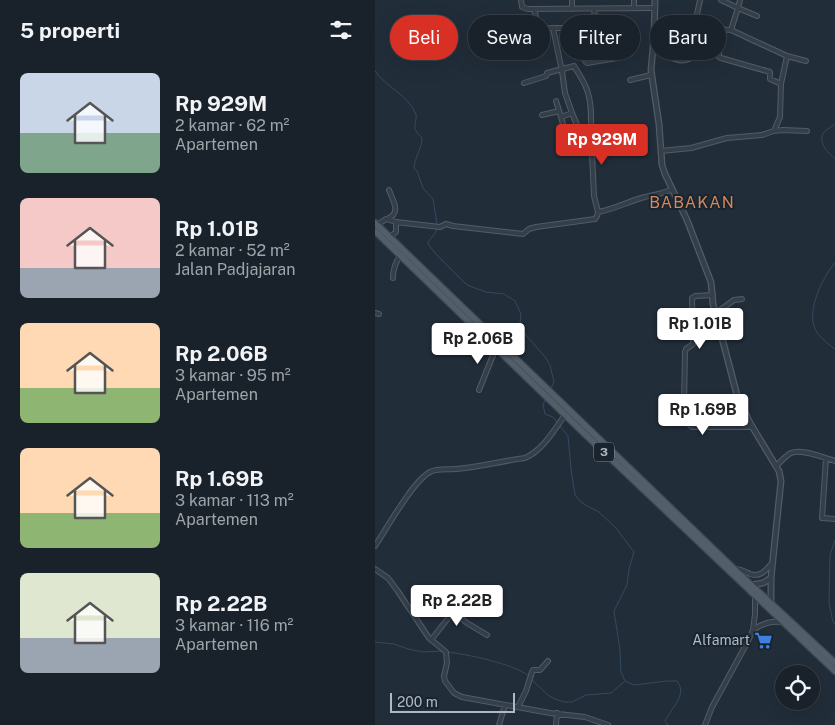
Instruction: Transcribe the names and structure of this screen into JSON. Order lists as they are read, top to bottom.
{
  "streets": {
    "main road": ["3"]
  },
  "districts": ["BABAKAN"],
  "places": {
    "supermarket": ["Alfamart"]
  },
  "scale_bar": "200 m",
  "page": {
    "heading": "5 properti",
    "chip": [
      "Beli",
      "Sewa",
      "Filter",
      "Baru"
    ],
    "list": [
      {
        "name": "Rp 929M",
        "note": "2 kamar · 62 m² · Apartemen"
      },
      {
        "name": "Rp 1.01B",
        "note": "2 kamar · 52 m² · Jalan Padjajaran"
      },
      {
        "name": "Rp 2.06B",
        "note": "3 kamar · 95 m² · Apartemen"
      },
      {
        "name": "Rp 1.69B",
        "note": "3 kamar · 113 m² · Apartemen"
      },
      {
        "name": "Rp 2.22B",
        "note": "3 kamar · 116 m² · Apartemen"
      }
    ],
    "price": [
      "Rp 929M",
      "Rp 1.01B",
      "Rp 2.06B",
      "Rp 1.69B",
      "Rp 2.22B"
    ],
    "scale": "200 m"
  }
}
